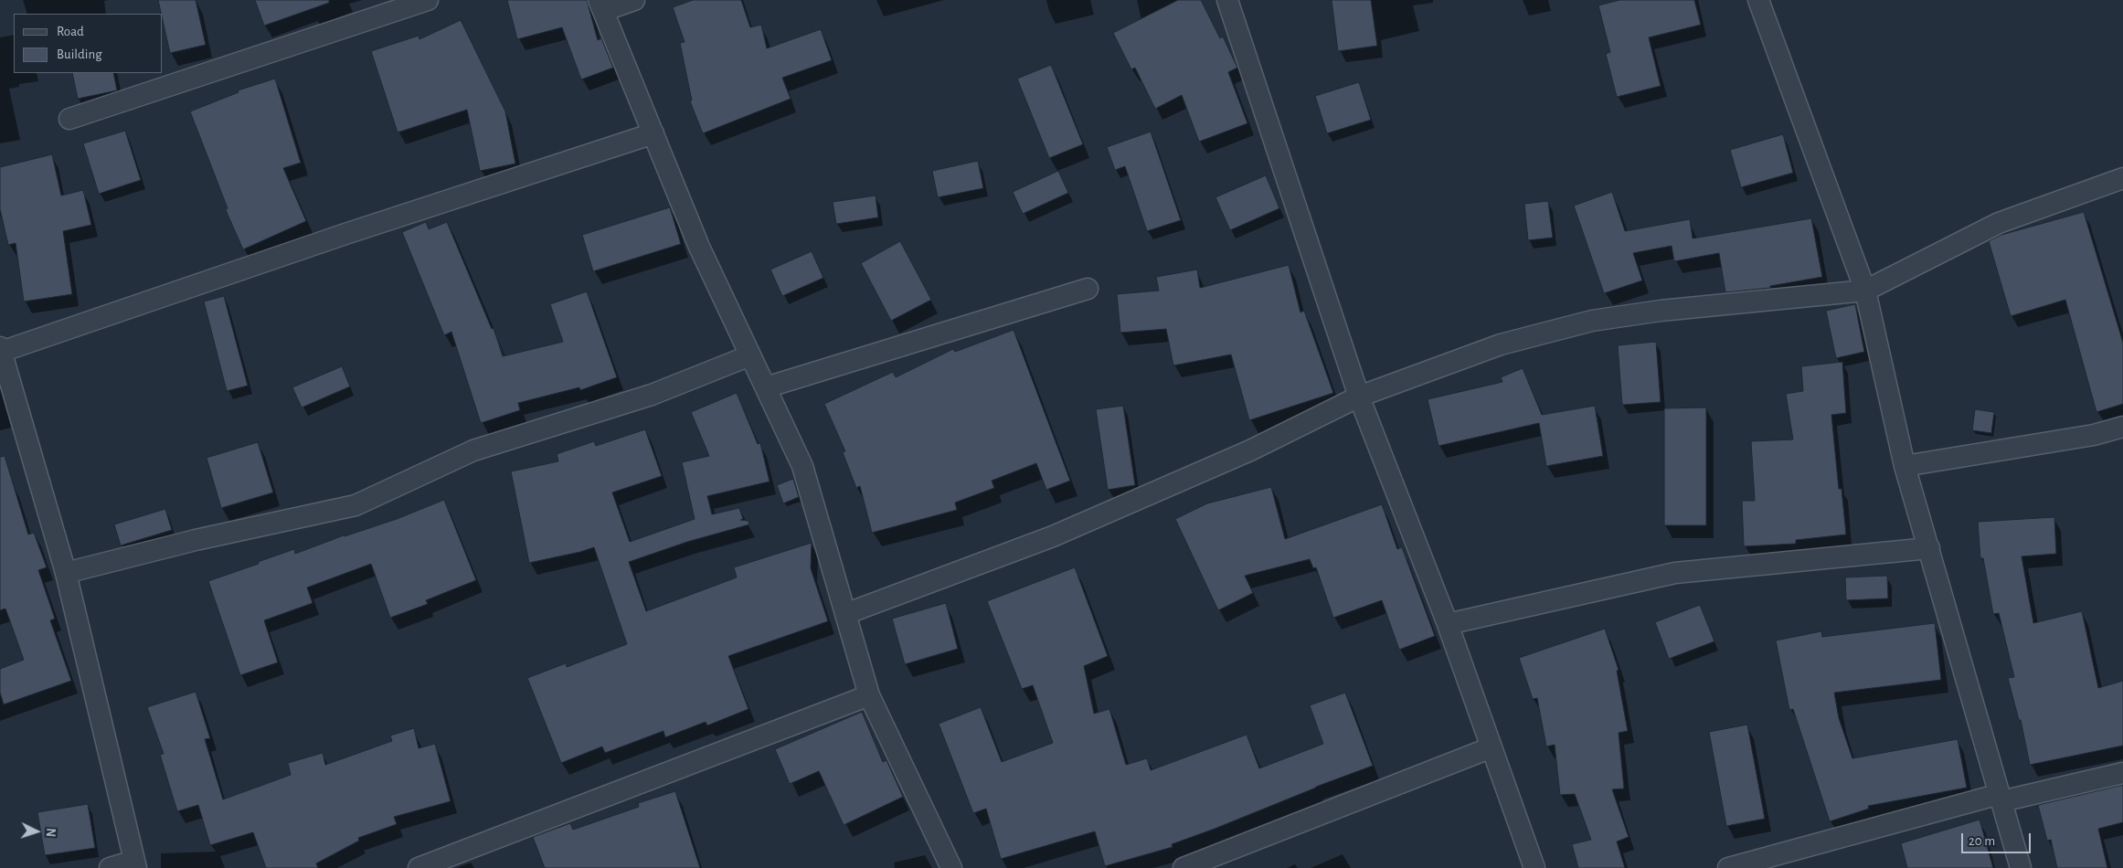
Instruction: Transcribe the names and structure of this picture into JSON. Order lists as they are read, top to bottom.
{
  "legend": ["Road", "Building"],
  "scale_bar": "20 m",
  "north": "right"
}
